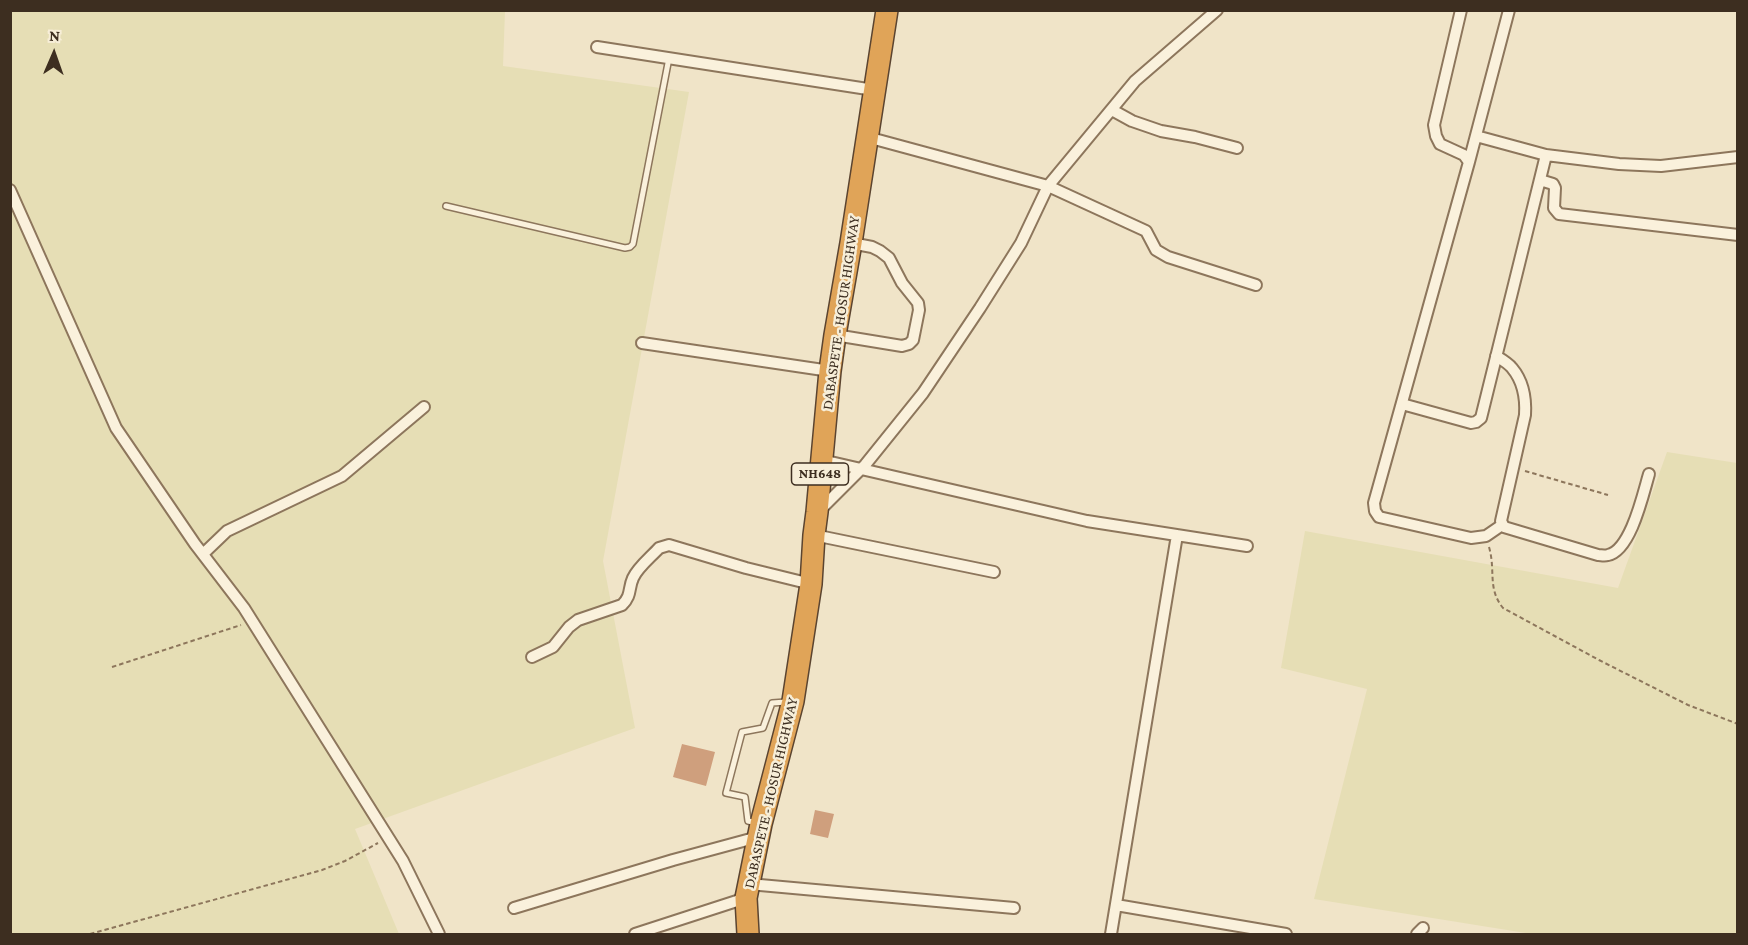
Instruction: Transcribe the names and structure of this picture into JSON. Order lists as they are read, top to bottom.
{
  "streets": {
    "highway": ["DABASPETE - HOSUR HIGHWAY", "NH648"]
  },
  "north": "top"
}
